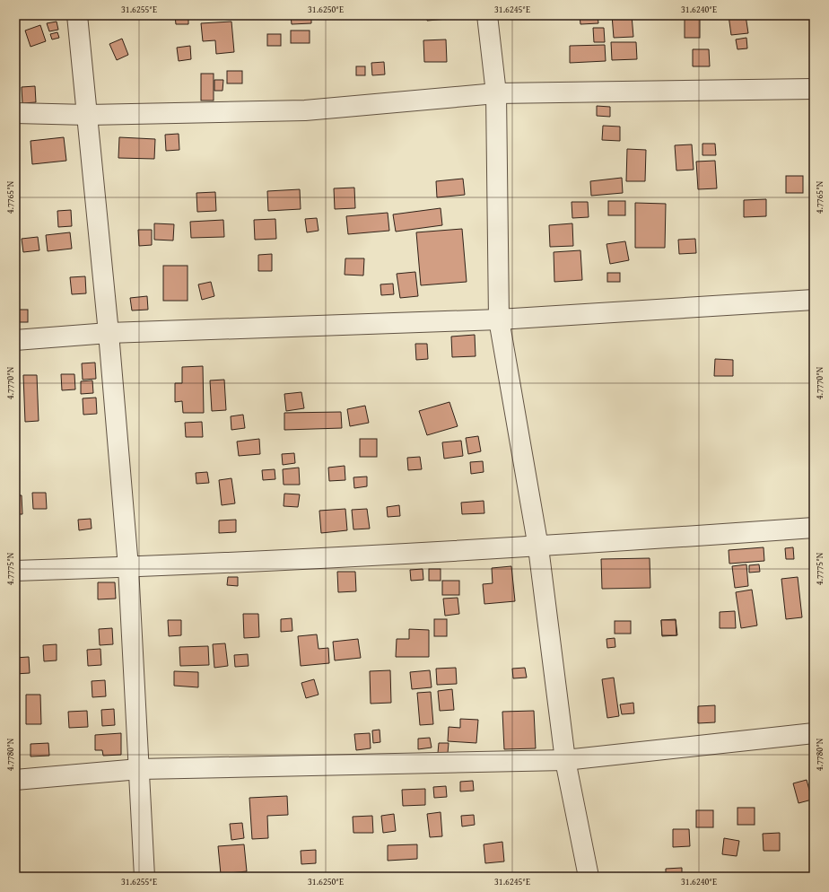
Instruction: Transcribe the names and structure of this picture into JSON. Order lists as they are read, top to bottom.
{
  "coordinates": [
    "31.6255°E",
    "31.6250°E",
    "31.6245°E",
    "31.6240°E",
    "4.7765°N",
    "4.7770°N",
    "4.7775°N",
    "4.7780°N"
  ]
}
